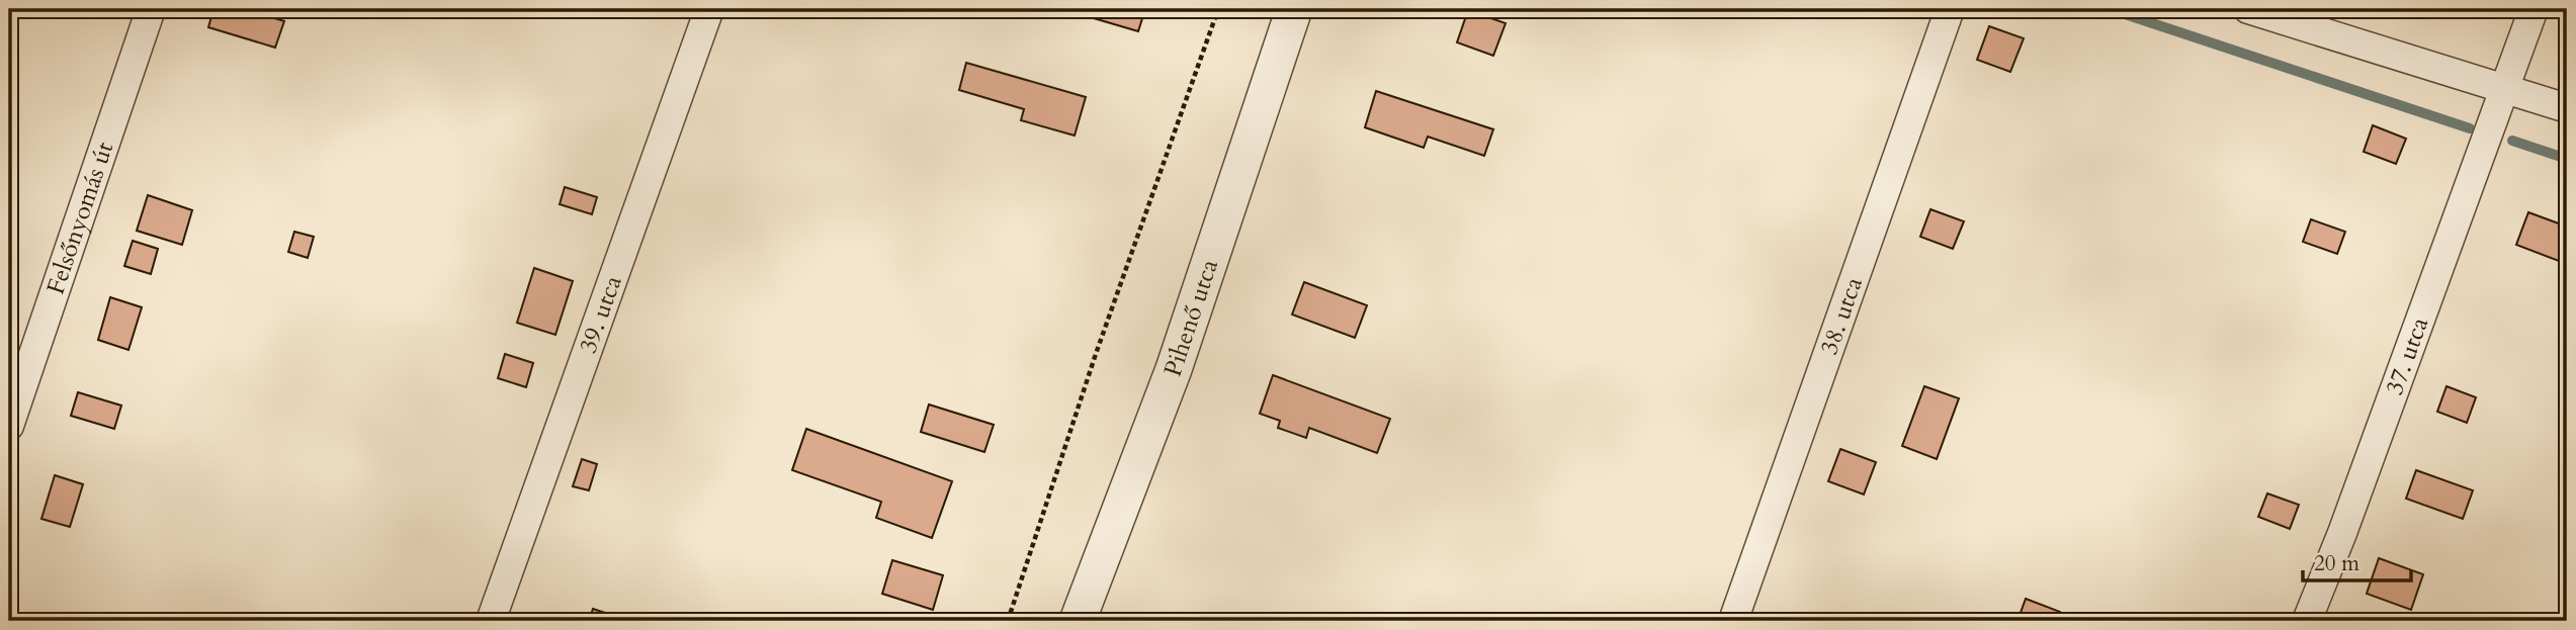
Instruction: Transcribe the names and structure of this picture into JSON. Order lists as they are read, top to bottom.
{
  "streets": {
    "street": [
      "Felsőnyomás út",
      "39. utca",
      "38. utca",
      "Pihenő utca",
      "37. utca"
    ]
  },
  "scale_bar": "20 m"
}
